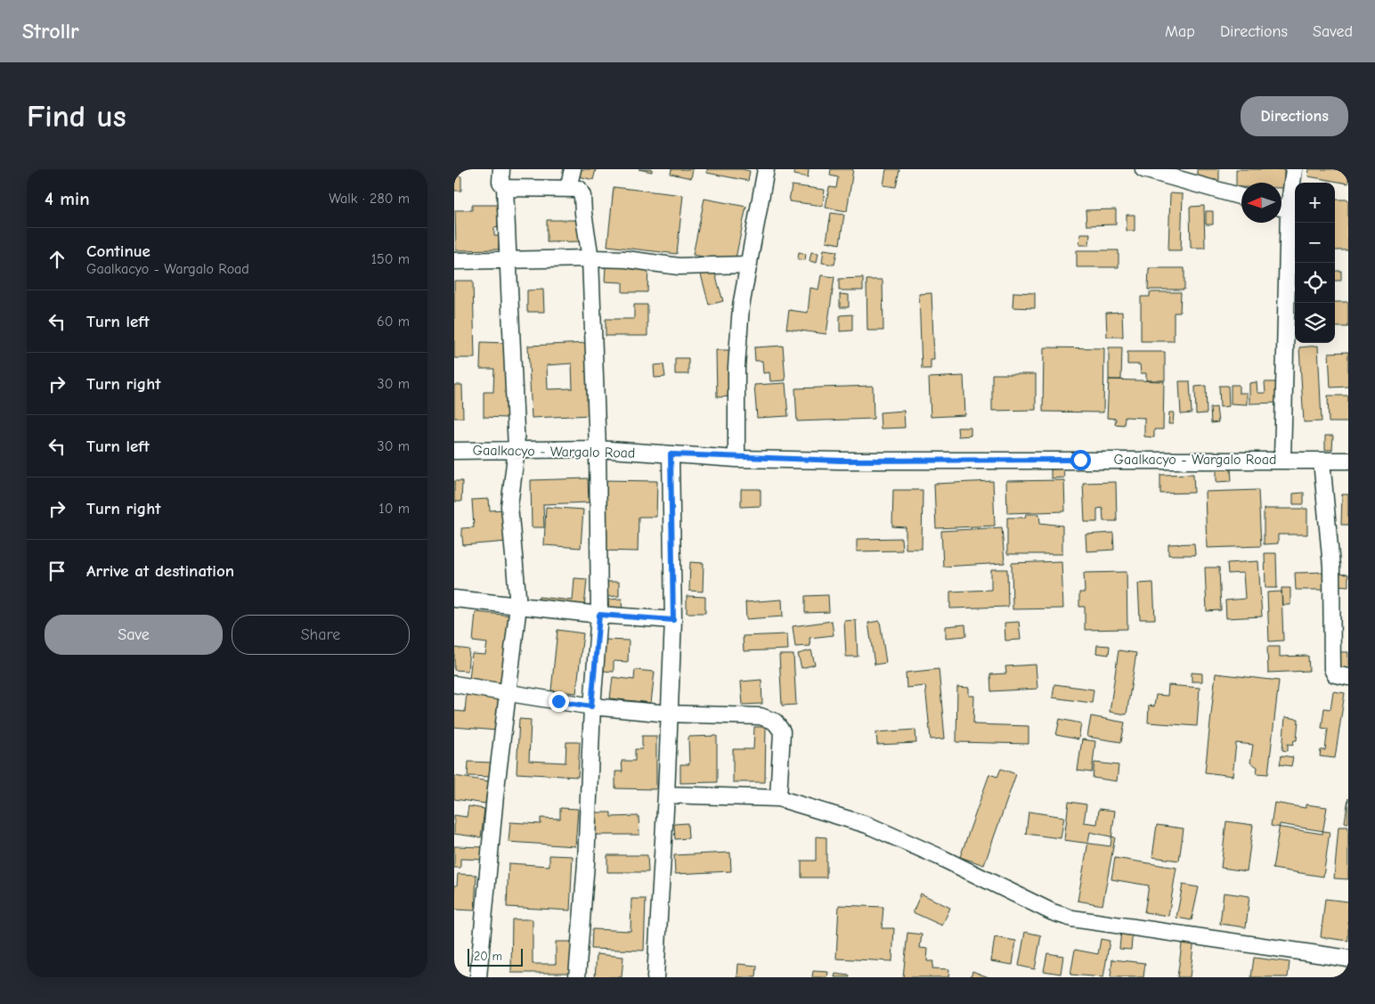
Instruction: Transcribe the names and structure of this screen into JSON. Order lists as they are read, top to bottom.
{
  "streets": {
    "street": ["Gaalkacyo - Wargalo Road"]
  },
  "scale_bar": "20 m",
  "north": "left",
  "page": {
    "header": "Strollr",
    "nav": ["Map", "Directions", "Saved"],
    "buttons": [
      "Directions",
      ["Save", "Share"]
    ],
    "title": "Find us",
    "heading": ["4 min", "Walk · 280 m"],
    "map_buttons": ["+", "−"],
    "list": [
      ["Continue", "Gaalkacyo - Wargalo Road", "150 m"],
      ["Turn left", "60 m"],
      ["Turn right", "30 m"],
      ["Turn left", "30 m"],
      ["Turn right", "10 m"],
      "Arrive at destination"
    ],
    "scale": "20 m"
  }
}
